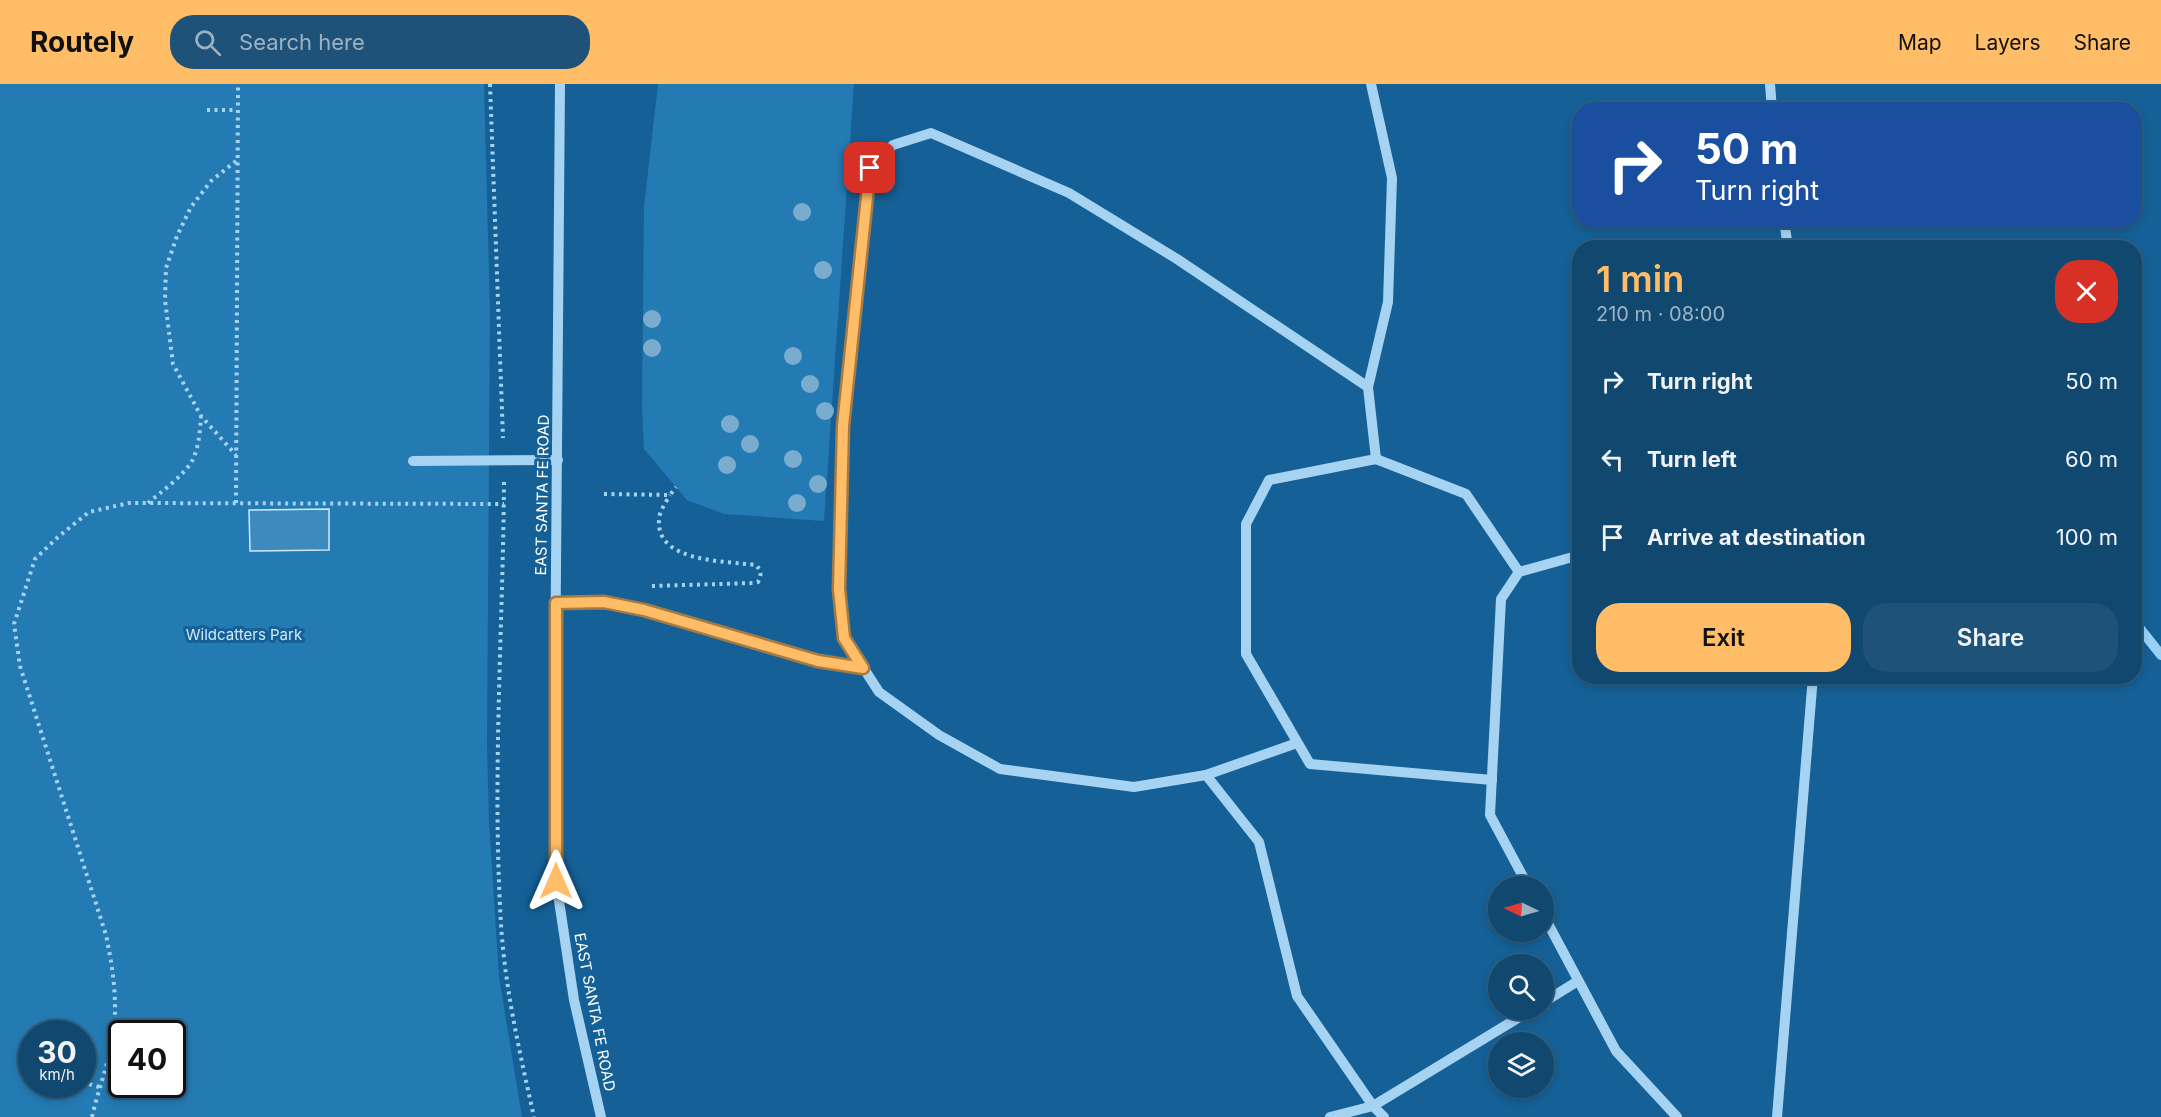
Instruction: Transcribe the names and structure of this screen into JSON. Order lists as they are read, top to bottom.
{
  "streets": {
    "street": ["EAST SANTA FE ROAD"]
  },
  "parks": ["Wildcatters Park"],
  "north": "left",
  "page": {
    "header": "Routely",
    "search": "Search here",
    "nav": ["Map", "Layers", "Share"],
    "turn": ["50 m", "Turn right"],
    "heading": ["1 min", "210 m · 08:00"],
    "list": [
      {
        "name": "Turn right",
        "value": "50 m"
      },
      {
        "name": "Turn left",
        "value": "60 m"
      },
      {
        "name": "Arrive at destination",
        "value": "100 m"
      }
    ],
    "buttons": ["Exit", "Share"],
    "speed": "30 km/h",
    "limit": "40"
  }
}
